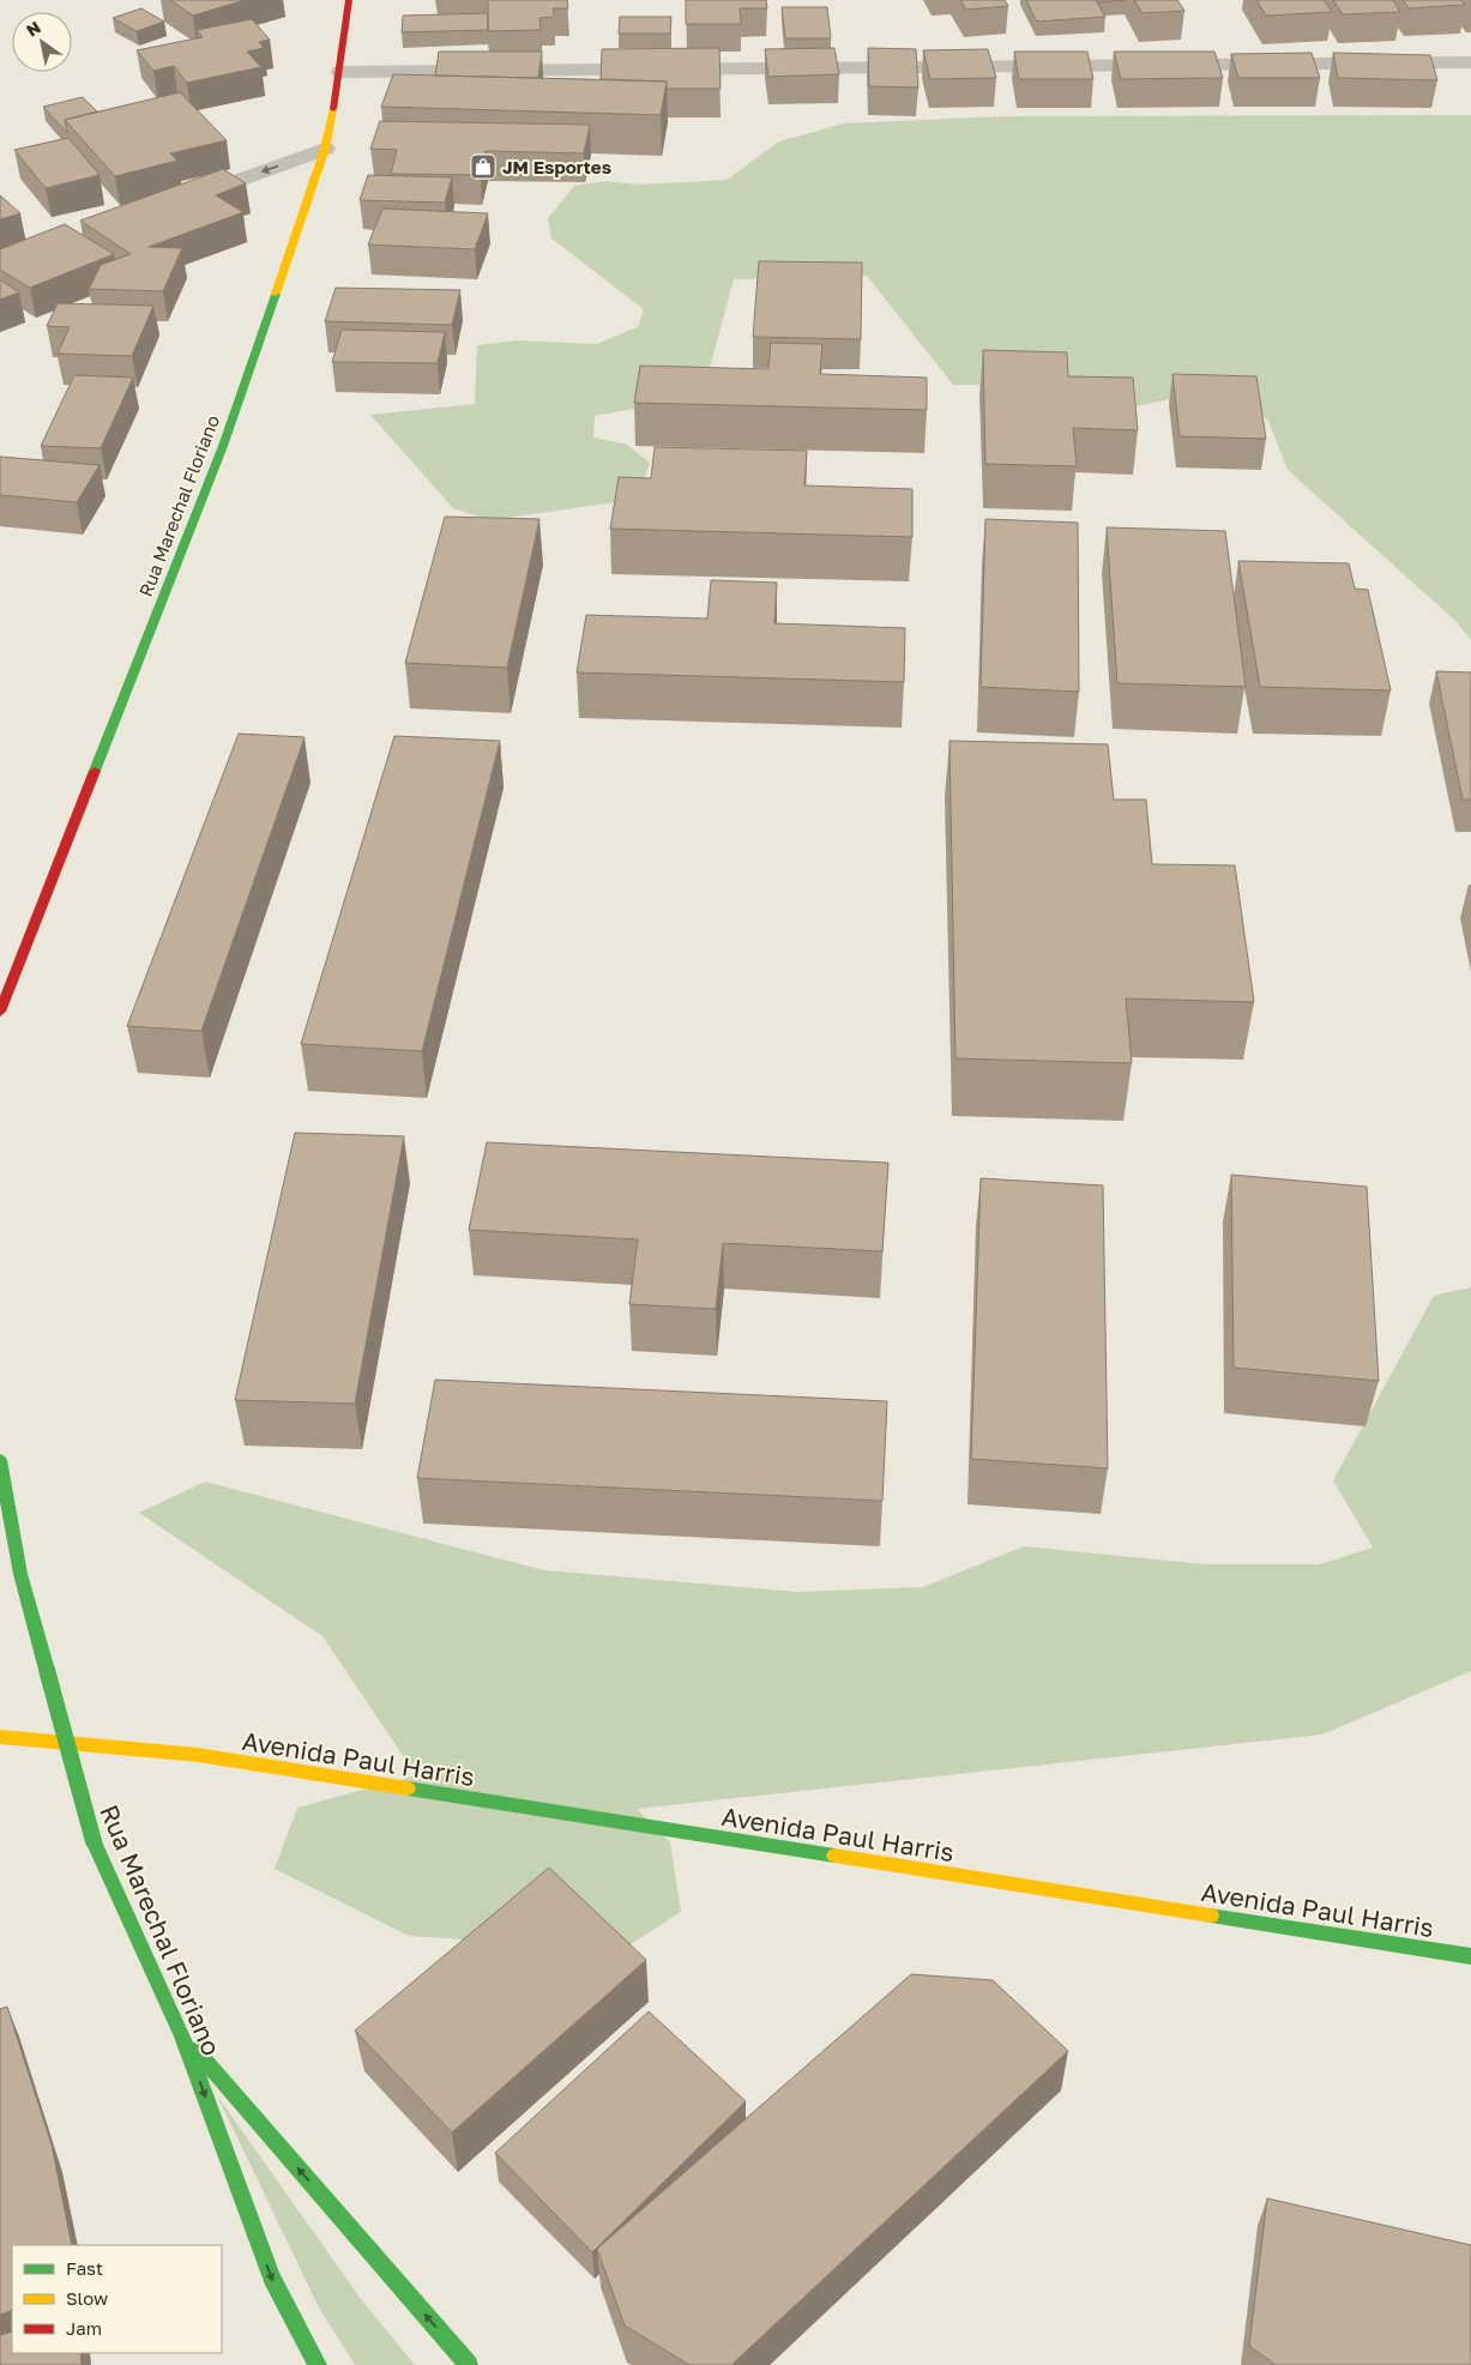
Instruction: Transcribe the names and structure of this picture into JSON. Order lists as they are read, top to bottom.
{
  "streets": {
    "main road": ["Rua Marechal Floriano", "Avenida Paul Harris"]
  },
  "places": {
    "shop": ["JM Esportes"]
  },
  "legend": ["Fast", "Slow", "Jam"],
  "north": "top left"
}
